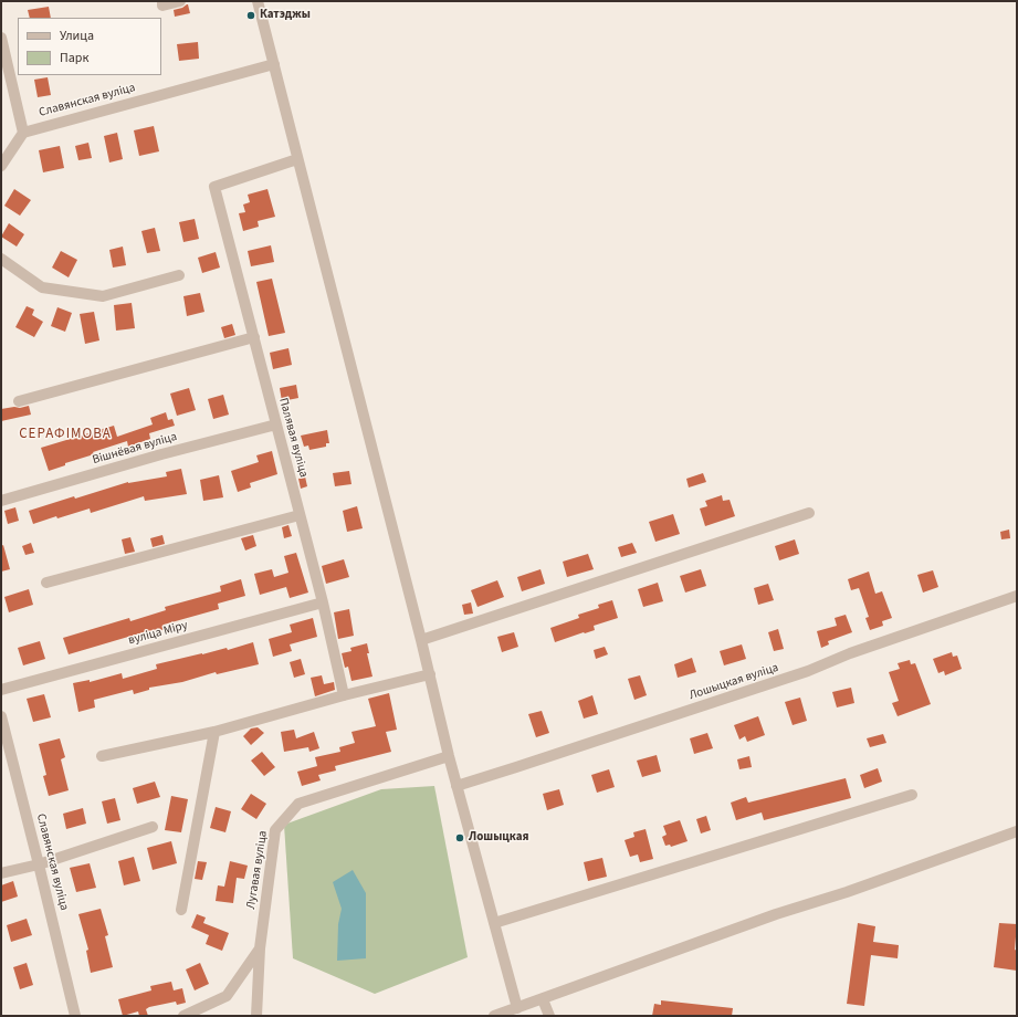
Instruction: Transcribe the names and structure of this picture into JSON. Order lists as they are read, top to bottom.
{
  "streets": {
    "street": [
      "Славянская вуліца",
      "Палявая вуліца",
      "Вішнёвая вуліца",
      "вуліца Міру",
      "Лошыцкая вуліца",
      "Лугавая вуліца"
    ]
  },
  "crossings": [
    ["Палявая вуліца", "Вішнёвая вуліца"],
    ["Палявая вуліца", "вуліца Міру"]
  ],
  "districts": ["СЕРАФІМОВА"],
  "places": ["Катэджы", "Лошыцкая"],
  "legend": ["Улица", "Парк"]
}
